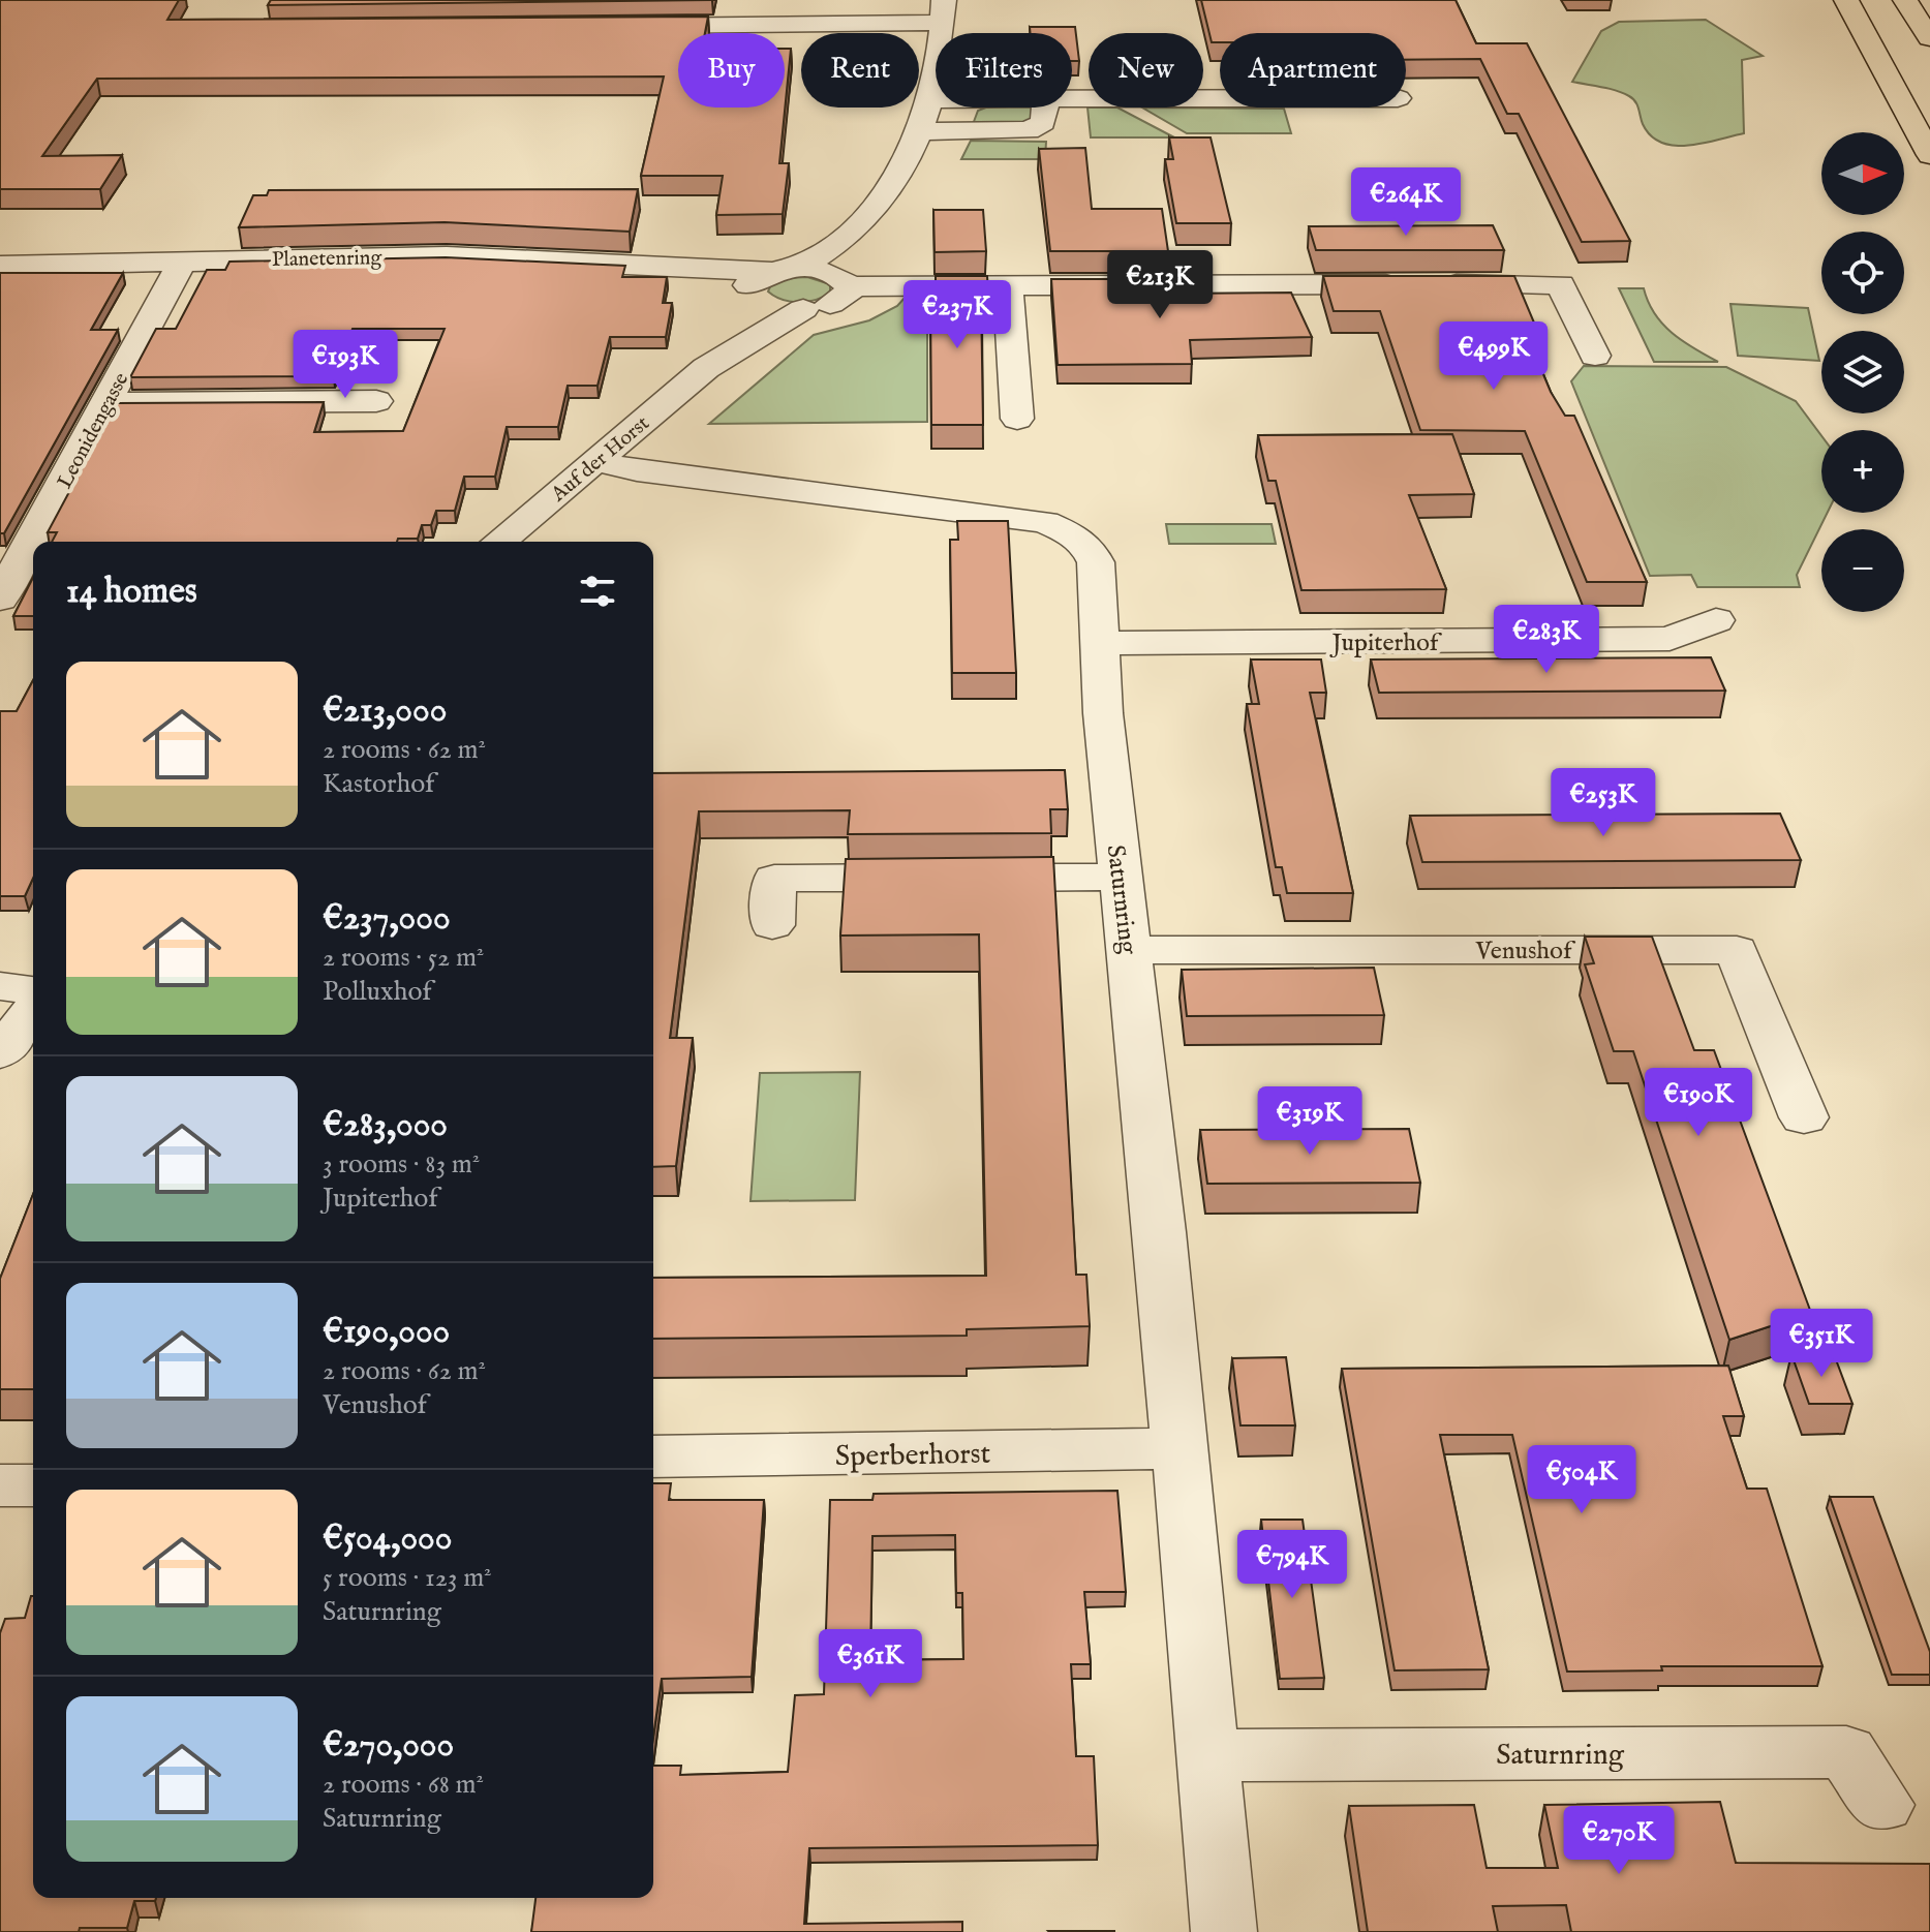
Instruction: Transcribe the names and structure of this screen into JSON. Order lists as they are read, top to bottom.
{
  "streets": {
    "street": [
      "Planetenring",
      "Leonidengasse",
      "Auf der Horst",
      "Jupiterhof",
      "Saturnring",
      "Venushof",
      "Sperberhorst"
    ]
  },
  "crossings": [
    ["Planetenring", "Leonidengasse"],
    ["Planetenring", "Auf der Horst"],
    ["Auf der Horst", "Saturnring"],
    ["Jupiterhof", "Saturnring"],
    ["Saturnring", "Venushof"],
    ["Saturnring", "Sperberhorst"]
  ],
  "north": "right",
  "page": {
    "chip": [
      "Buy",
      "Rent",
      "Filters",
      "New",
      "Apartment"
    ],
    "map_buttons": ["+", "−"],
    "price": [
      "€264K",
      "€213K",
      "€237K",
      "€499K",
      "€193K",
      "€283K",
      "€253K",
      "€190K",
      "€319K",
      "€351K",
      "€504K",
      "€794K",
      "€361K",
      "€270K"
    ],
    "heading": "14 homes",
    "list": [
      {
        "name": "€213,000",
        "note": "2 rooms · 62 m² · Kastorhof"
      },
      {
        "name": "€237,000",
        "note": "2 rooms · 52 m² · Polluxhof"
      },
      {
        "name": "€283,000",
        "note": "3 rooms · 83 m² · Jupiterhof"
      },
      {
        "name": "€190,000",
        "note": "2 rooms · 62 m² · Venushof"
      },
      {
        "name": "€504,000",
        "note": "5 rooms · 123 m² · Saturnring"
      },
      {
        "name": "€270,000",
        "note": "2 rooms · 68 m² · Saturnring"
      }
    ]
  }
}
